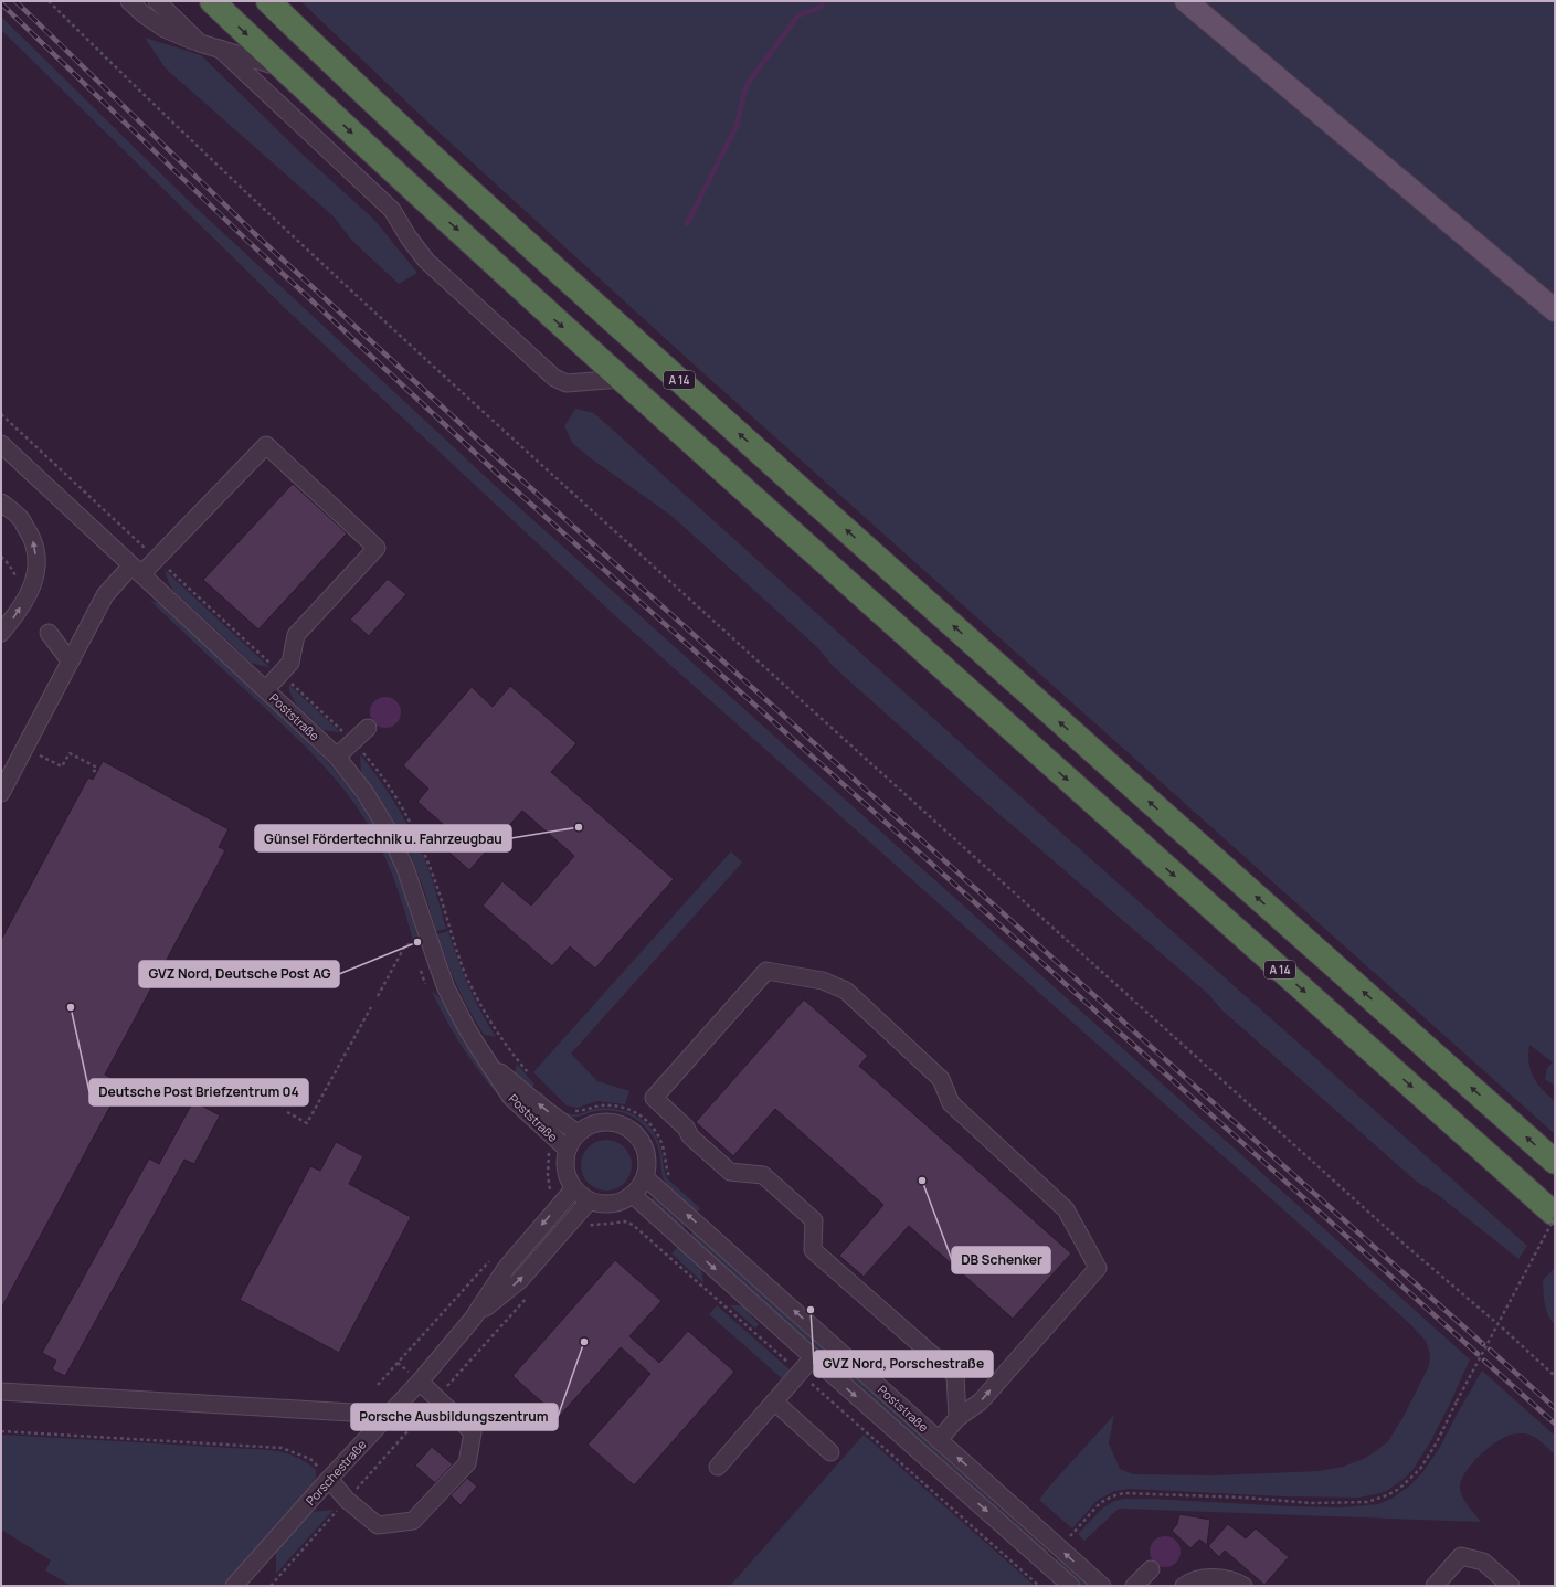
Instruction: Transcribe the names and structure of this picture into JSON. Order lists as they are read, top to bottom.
{
  "streets": {
    "highway": ["A 14"],
    "street": ["Poststraße", "Porschestraße"]
  },
  "crossings": [
    ["Poststraße", "Porschestraße"]
  ],
  "places": [
    "Günsel Fördertechnik u. Fahrzeugbau",
    "GVZ Nord, Deutsche Post AG",
    "Deutsche Post Briefzentrum 04",
    "DB Schenker",
    "GVZ Nord, Porschestraße",
    "Porsche Ausbildungszentrum"
  ]
}
